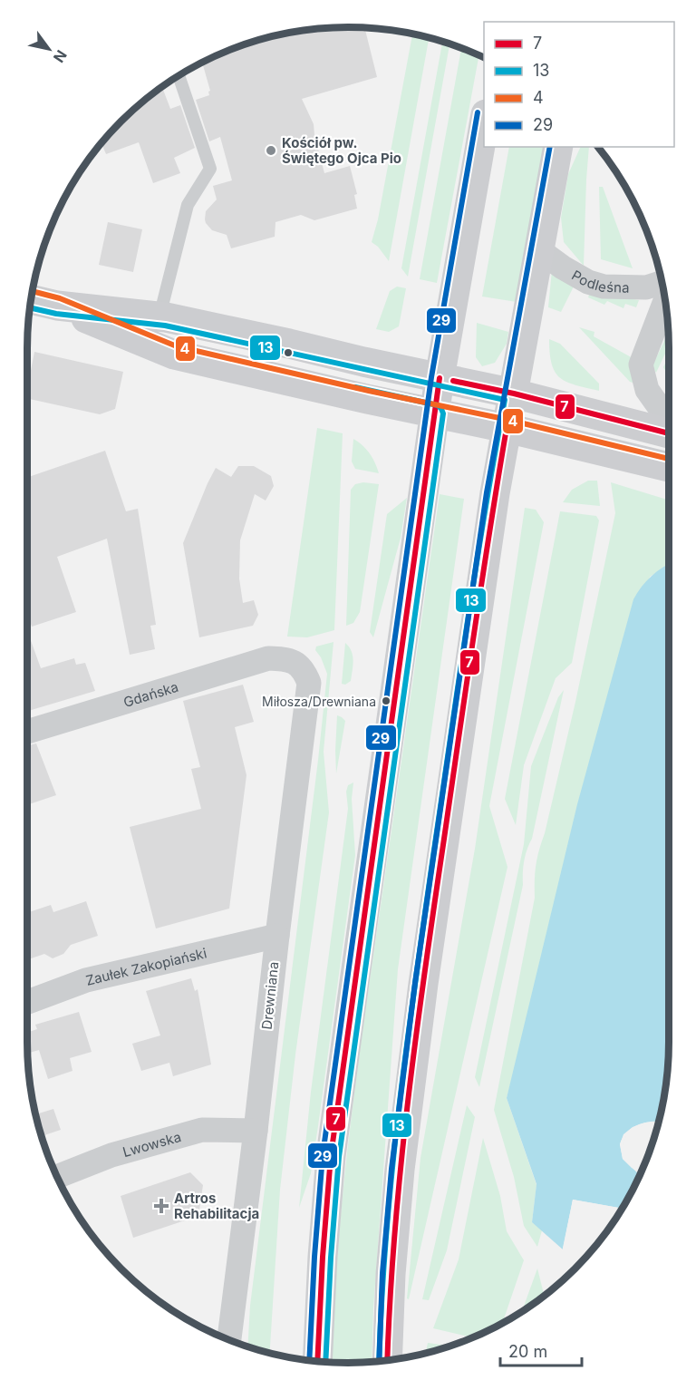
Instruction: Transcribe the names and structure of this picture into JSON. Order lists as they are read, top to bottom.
{
  "streets": {
    "street": [
      "Podleśna",
      "Gdańska",
      "Zaułek Zakopiański",
      "Drewniana",
      "Lwowska"
    ]
  },
  "crossings": [
    ["Gdańska", "Drewniana"],
    ["Zaułek Zakopiański", "Drewniana"],
    ["Drewniana", "Lwowska"]
  ],
  "places": {
    "other": ["Kościół pw. Świętego Ojca Pio", "Miłosza/Drewniana"],
    "health": ["Artros Rehabilitacja"]
  },
  "lines": [
    "transit line 29",
    "transit line 4",
    "transit line 13",
    "transit line 7"
  ],
  "legend": [
    "7",
    "13",
    "4",
    "29"
  ],
  "scale_bar": "20 m",
  "north": "bottom right"
}
